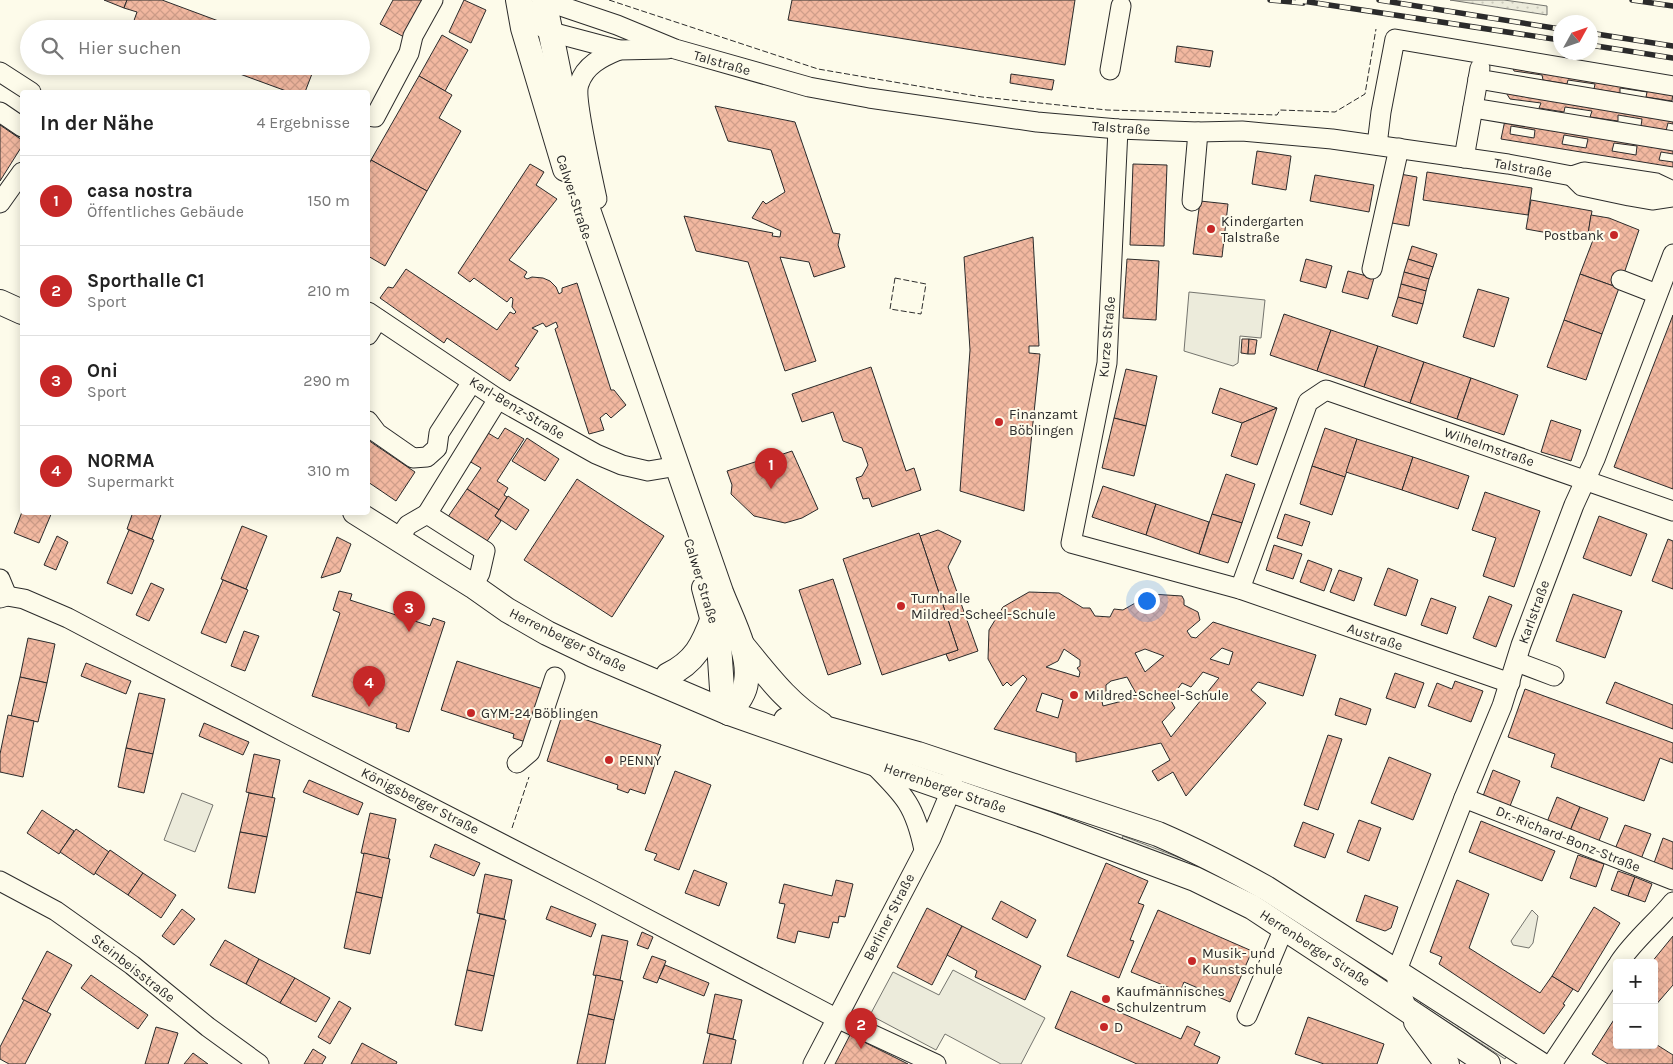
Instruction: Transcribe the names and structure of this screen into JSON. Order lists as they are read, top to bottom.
{
  "streets": {
    "main road": ["Calwer Straße", "Herrenberger Straße"],
    "street": [
      "Talstraße",
      "Kurze Straße",
      "Karl-Benz-Straße",
      "Wilhelmstraße",
      "Karlstraße",
      "Austraße",
      "Königsberger Straße",
      "Dr.-Richard-Bonz-Straße",
      "Berliner Straße",
      "Steinbeisstraße"
    ]
  },
  "crossings": [
    ["Talstraße", "Calwer Straße"],
    ["Talstraße", "Kurze Straße"],
    ["Calwer Straße", "Karl-Benz-Straße"],
    ["Calwer Straße", "Herrenberger Straße"],
    ["Kurze Straße", "Austraße"],
    ["Wilhelmstraße", "Karlstraße"],
    ["Wilhelmstraße", "Austraße"],
    ["Karlstraße", "Austraße"],
    ["Karlstraße", "Herrenberger Straße"],
    ["Karlstraße", "Dr.-Richard-Bonz-Straße"],
    ["Herrenberger Straße", "Berliner Straße"],
    ["Königsberger Straße", "Berliner Straße"]
  ],
  "places": [
    "Kindergarten Talstraße",
    "Postbank",
    "Finanzamt Böblingen",
    "Turnhalle Mildred-Scheel-Schule",
    "Mildred-Scheel-Schule",
    "GYM-24 Böblingen",
    "PENNY",
    "Musik- und Kunstschule",
    "Kaufmännisches Schulzentrum",
    "D"
  ],
  "north": "top right",
  "page": {
    "search": "Hier suchen",
    "heading": ["In der Nähe", "4 Ergebnisse"],
    "list": [
      {
        "mark": "1",
        "name": "casa nostra",
        "note": "Öffentliches Gebäude",
        "value": "150 m"
      },
      {
        "mark": "2",
        "name": "Sporthalle C1",
        "note": "Sport",
        "value": "210 m"
      },
      {
        "mark": "3",
        "name": "Oni",
        "note": "Sport",
        "value": "290 m"
      },
      {
        "mark": "4",
        "name": "NORMA",
        "note": "Supermarkt",
        "value": "310 m"
      }
    ],
    "pins": [
      "1",
      "3",
      "4",
      "2"
    ],
    "map_buttons": ["+", "−"]
  }
}
